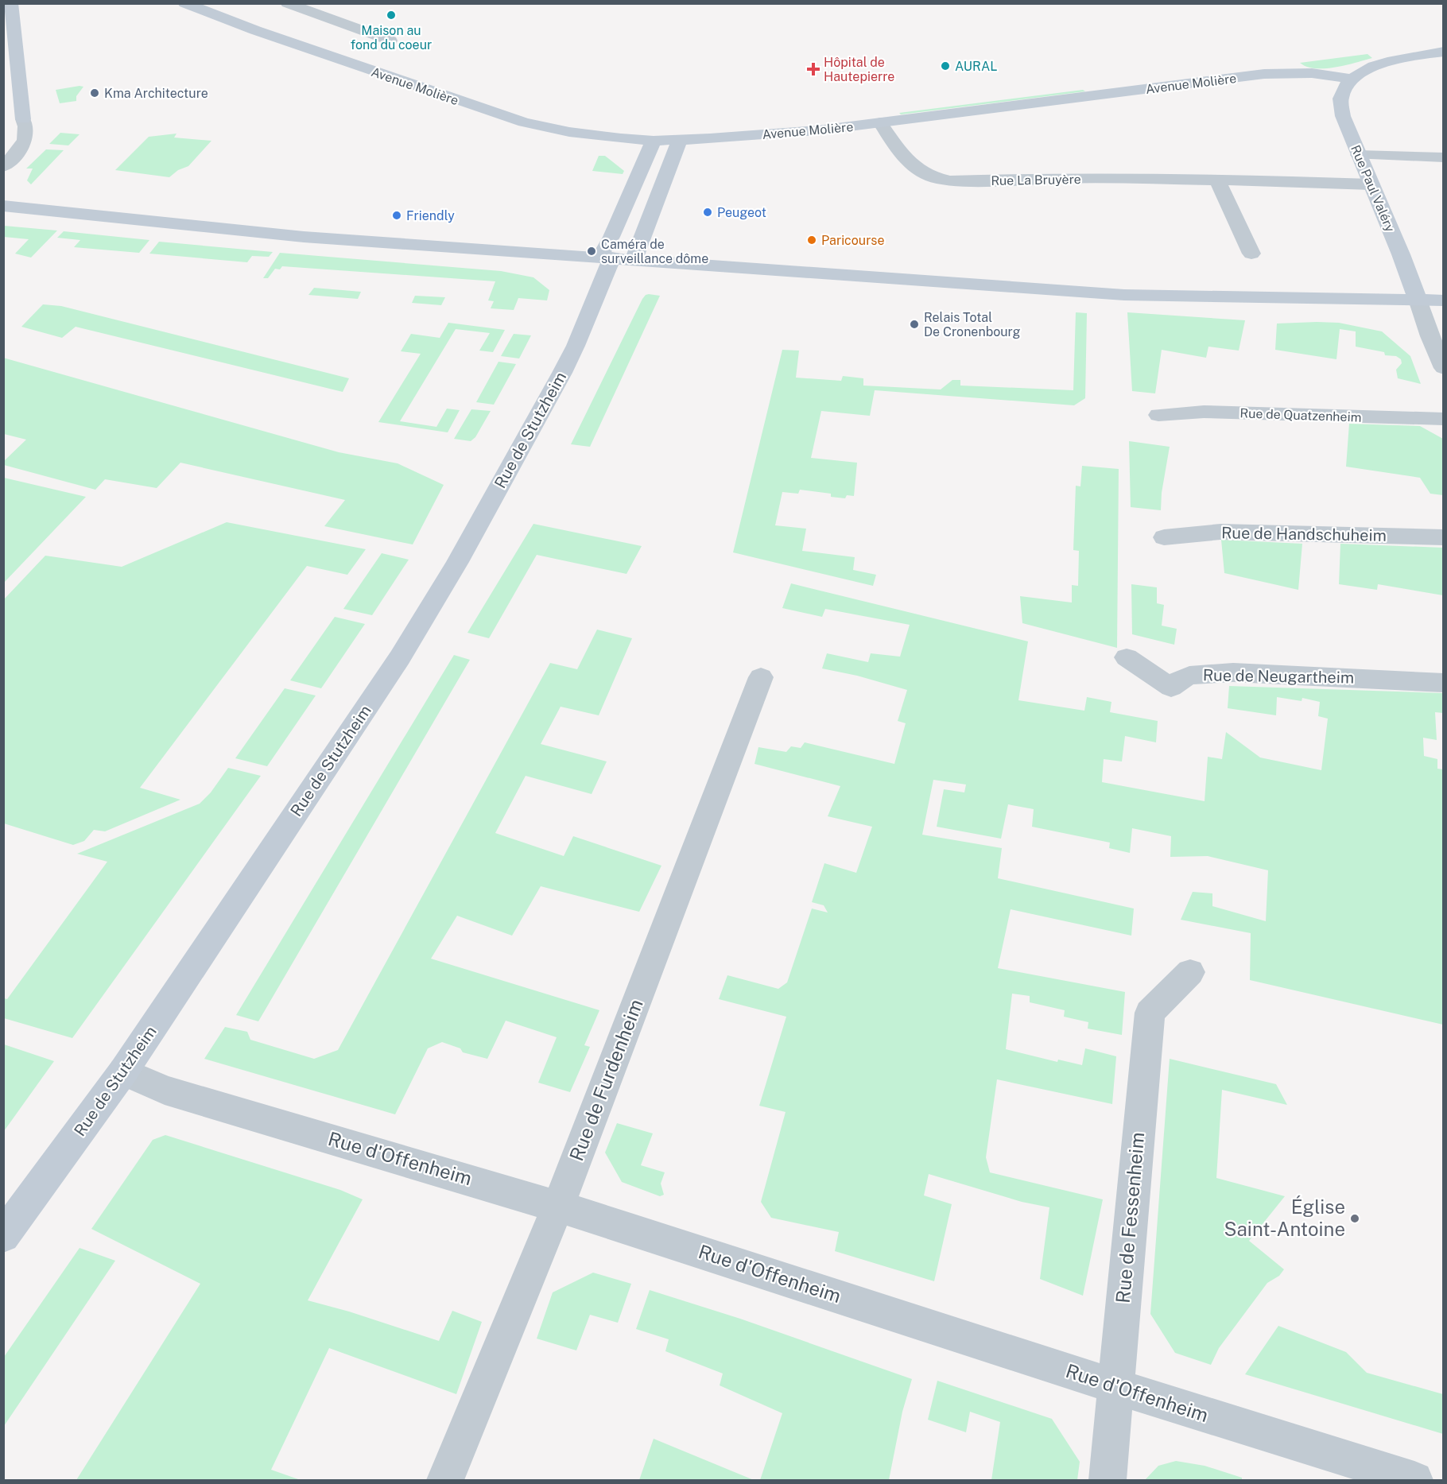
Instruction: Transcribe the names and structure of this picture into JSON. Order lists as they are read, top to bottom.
{
  "streets": {
    "street": [
      "Avenue Molière",
      "Rue La Bruyère",
      "Rue Paul Valéry",
      "Rue de Quatzenheim",
      "Rue de Stutzheim",
      "Rue de Handschuheim",
      "Rue de Neugartheim",
      "Rue de Furdenheim",
      "Rue d'Offenheim",
      "Rue de Fessenheim"
    ]
  },
  "crossings": [
    ["Avenue Molière", "Rue La Bruyère"],
    ["Avenue Molière", "Rue Paul Valéry"],
    ["Avenue Molière", "Rue de Stutzheim"],
    ["Rue La Bruyère", "Rue Paul Valéry"],
    ["Rue de Stutzheim", "Rue d'Offenheim"],
    ["Rue de Furdenheim", "Rue d'Offenheim"],
    ["Rue d'Offenheim", "Rue de Fessenheim"]
  ],
  "places": {
    "other": [
      "Maison au fond du coeur",
      "AURAL",
      "Kma Architecture",
      "Peugeot",
      "Friendly",
      "Paricourse",
      "Caméra de surveillance dôme",
      "Relais Total De Cronenbourg",
      "Église Saint-Antoine"
    ],
    "health": ["Hôpital de Hautepierre"]
  }
}
